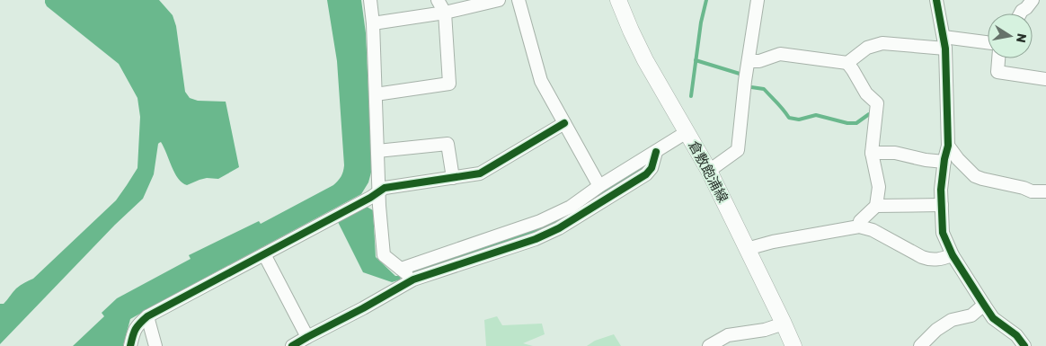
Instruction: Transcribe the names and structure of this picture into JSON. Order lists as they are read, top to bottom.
{
  "streets": {
    "main road": ["倉敷飽浦線"]
  },
  "north": "right"
}
